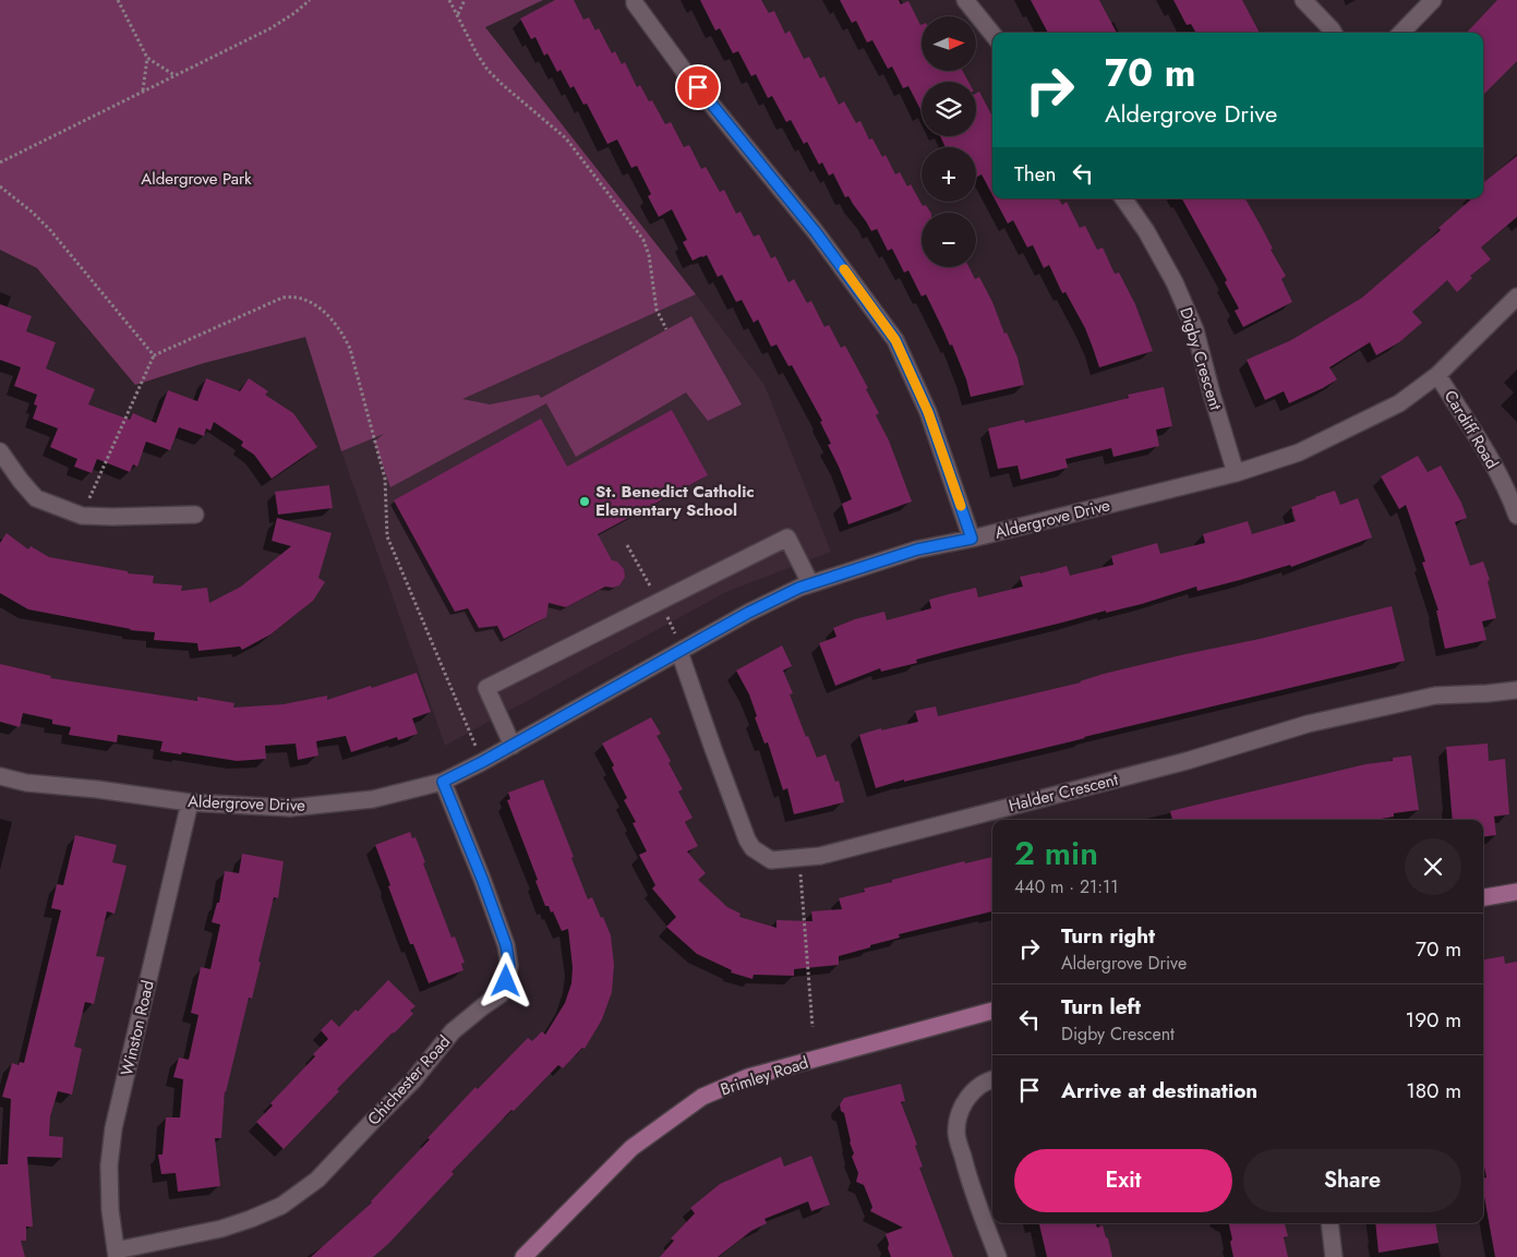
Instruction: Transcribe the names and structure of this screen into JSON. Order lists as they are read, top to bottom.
{
  "streets": {
    "main road": ["Brimley Road"],
    "street": [
      "Digby Crescent",
      "Cardiff Road",
      "Aldergrove Drive",
      "Halder Crescent",
      "Winston Road",
      "Chichester Road"
    ]
  },
  "crossings": [
    ["Digby Crescent", "Aldergrove Drive"],
    ["Cardiff Road", "Aldergrove Drive"],
    ["Aldergrove Drive", "Halder Crescent"],
    ["Aldergrove Drive", "Winston Road"],
    ["Aldergrove Drive", "Chichester Road"],
    ["Winston Road", "Chichester Road"]
  ],
  "parks": ["Aldergrove Park"],
  "places": ["St. Benedict Catholic Elementary School"],
  "north": "right",
  "page": {
    "map_buttons": ["+", "−"],
    "turn": ["70 m", "Aldergrove Drive"],
    "then": "Then",
    "heading": ["2 min", "440 m · 21:11"],
    "list": [
      {
        "name": "Turn right",
        "note": "Aldergrove Drive",
        "value": "70 m"
      },
      {
        "name": "Turn left",
        "note": "Digby Crescent",
        "value": "190 m"
      },
      {
        "name": "Arrive at destination",
        "value": "180 m"
      }
    ],
    "buttons": ["Exit", "Share"]
  }
}
